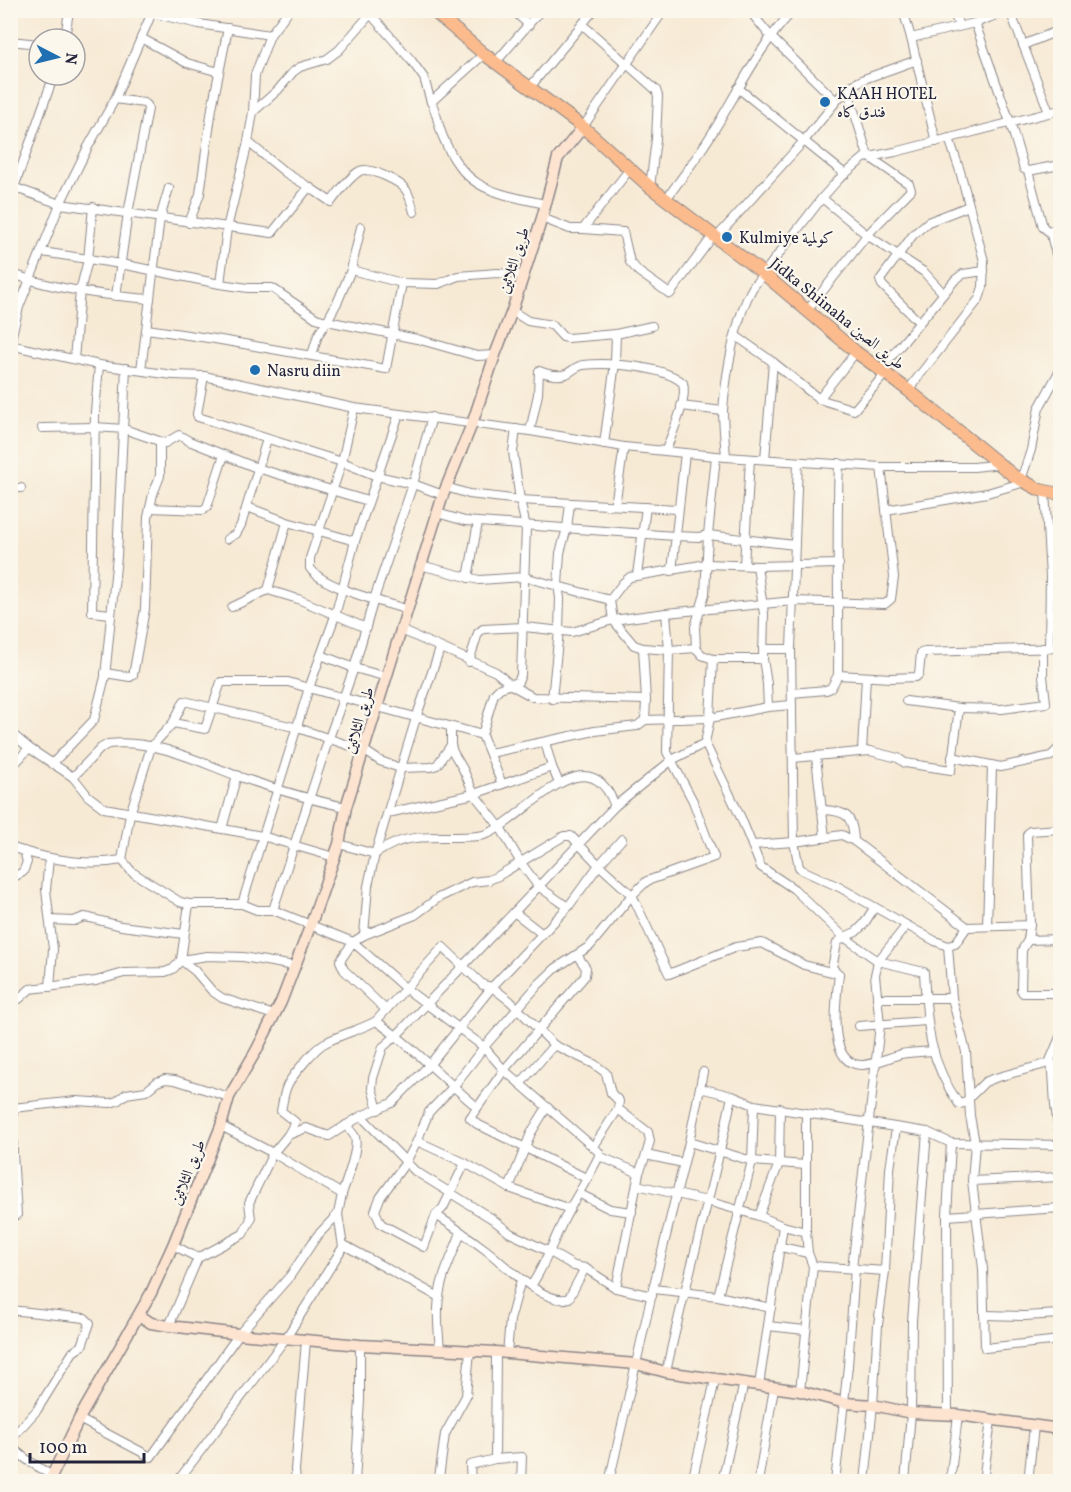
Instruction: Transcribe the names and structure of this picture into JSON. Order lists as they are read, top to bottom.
{
  "streets": {
    "main road": ["طريق الثلاثين", "Jidka Shiinaha طريق الصين"]
  },
  "crossings": [
    ["طريق الثلاثين", "Jidka Shiinaha طريق الصين"]
  ],
  "places": ["KAAH HOTEL فندق كاه", "Kulmiye كولمية", "Nasru diin"],
  "scale_bar": "100 m",
  "north": "right"
}
